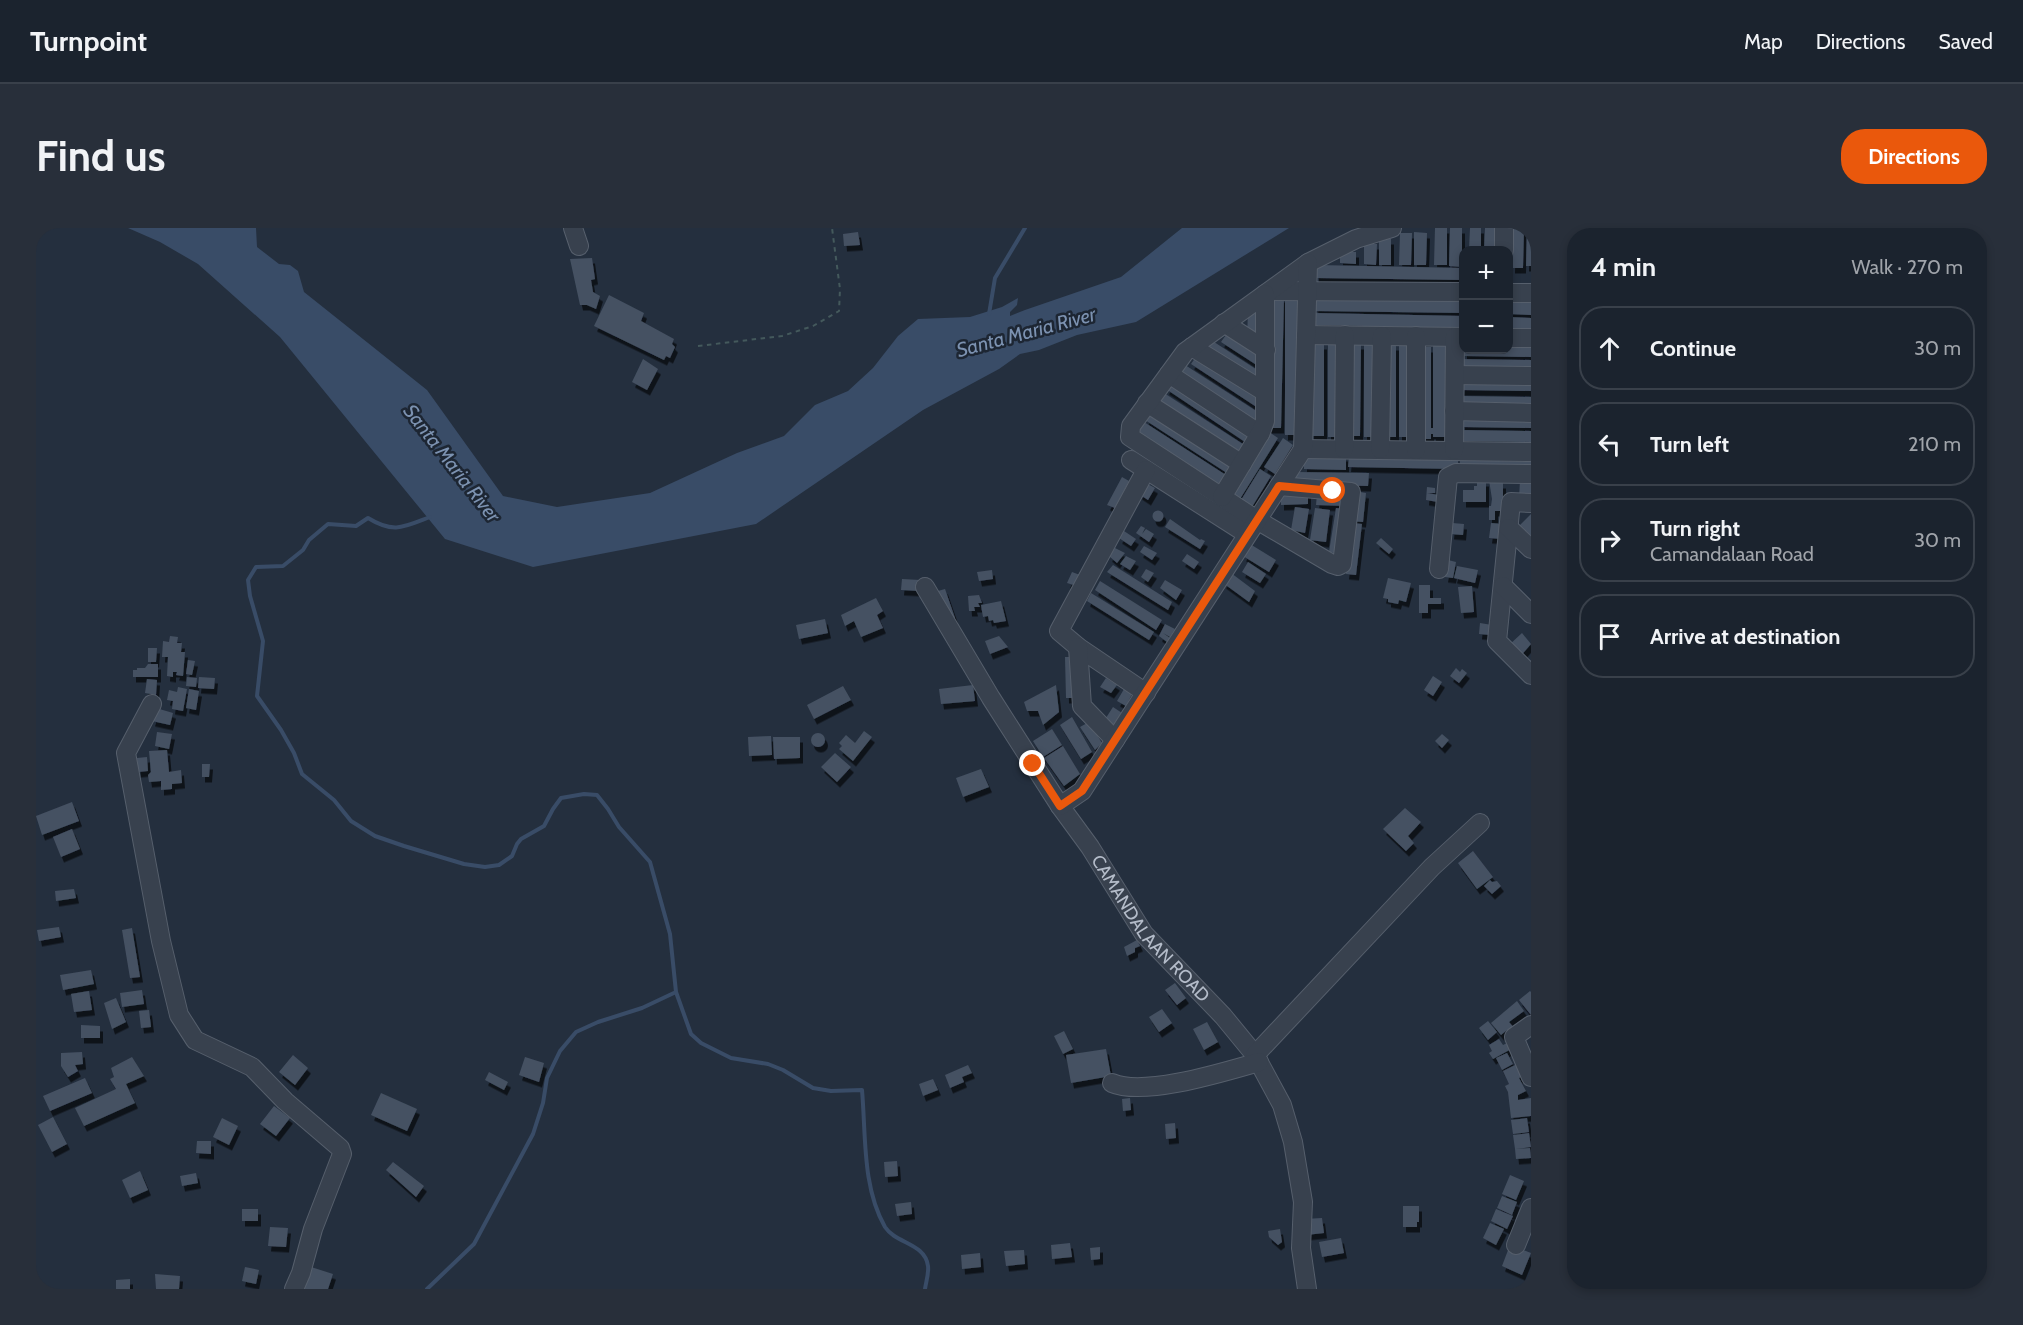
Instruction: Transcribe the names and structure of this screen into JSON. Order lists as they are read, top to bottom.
{
  "streets": {
    "street": ["CAMANDALAAN ROAD"]
  },
  "water": ["Santa Maria River"],
  "page": {
    "header": "Turnpoint",
    "nav": ["Map", "Directions", "Saved"],
    "buttons": "Directions",
    "title": "Find us",
    "heading": ["4 min", "Walk · 270 m"],
    "map_buttons": ["+", "−"],
    "list": [
      ["Continue", "30 m"],
      ["Turn left", "210 m"],
      ["Turn right", "Camandalaan Road", "30 m"],
      "Arrive at destination"
    ]
  }
}
